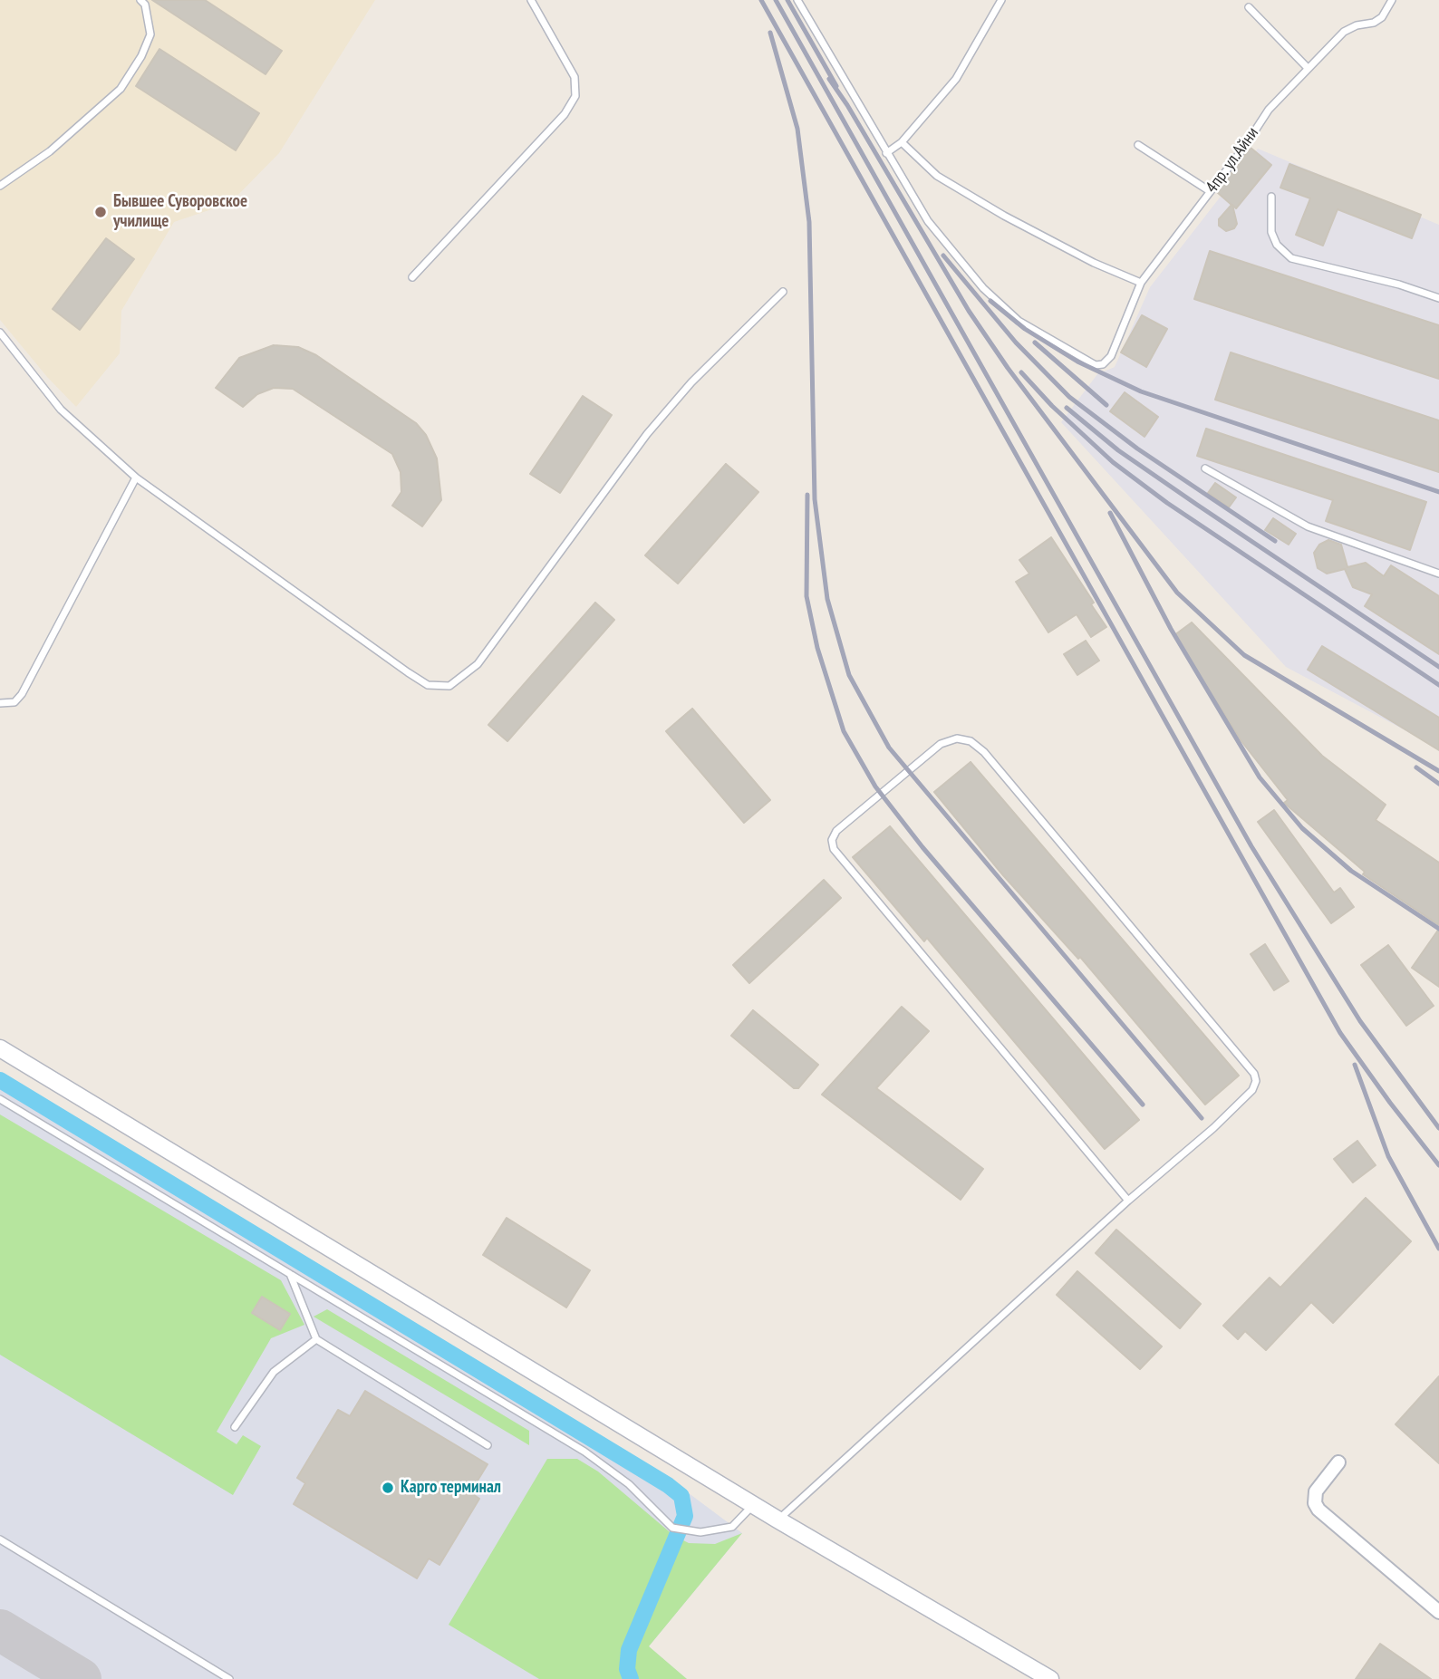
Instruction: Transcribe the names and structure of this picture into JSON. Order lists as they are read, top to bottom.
{
  "streets": {
    "lane": ["4пр. ул.Айни"]
  },
  "places": ["Бывшее Суворовское училище", "Карго терминал"]
}
